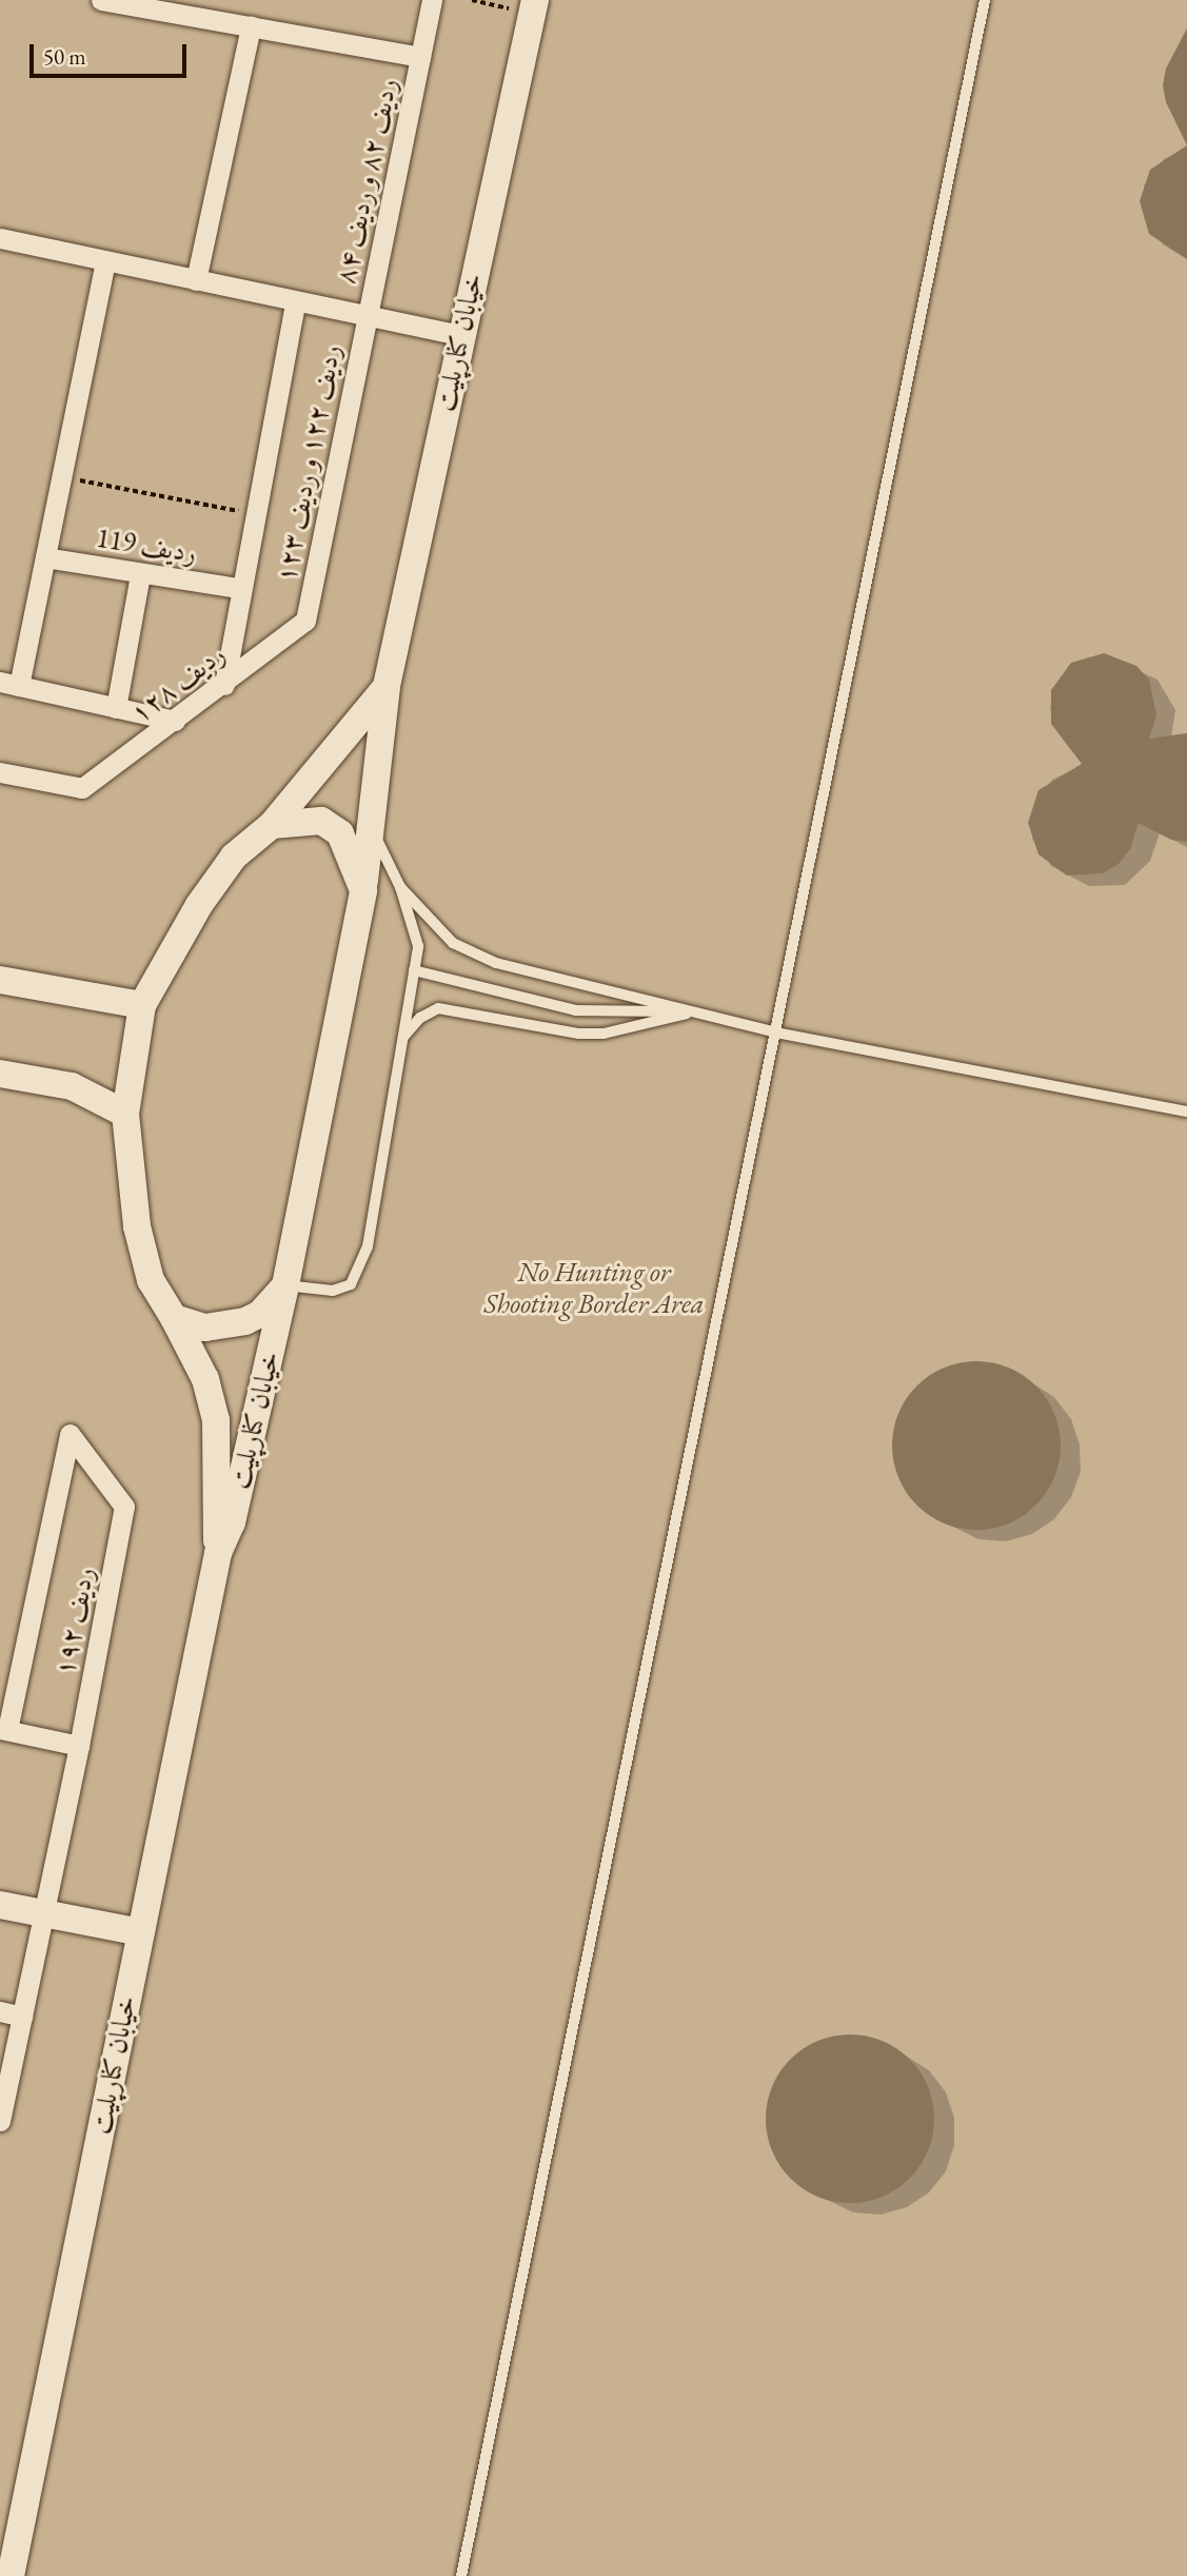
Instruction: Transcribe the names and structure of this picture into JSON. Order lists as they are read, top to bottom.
{
  "streets": {
    "main road": ["خیابان کنارپلیت"],
    "street": [
      "ردیف ۸۲ و ردیف ۸۴",
      "ردیف ۱۲۲ و ردیف ۱۲۳",
      "ردیف 119",
      "ردیف ۱۲۸",
      "ردیف ۱۹۲"
    ]
  },
  "crossings": [
    ["ردیف ۸۲ و ردیف ۸۴", "ردیف ۱۲۲ و ردیف ۱۲۳"],
    ["ردیف ۱۲۲ و ردیف ۱۲۳", "ردیف ۱۲۸"]
  ],
  "parks": ["No Hunting or Shooting Border Area"],
  "scale_bar": "50 m"
}
